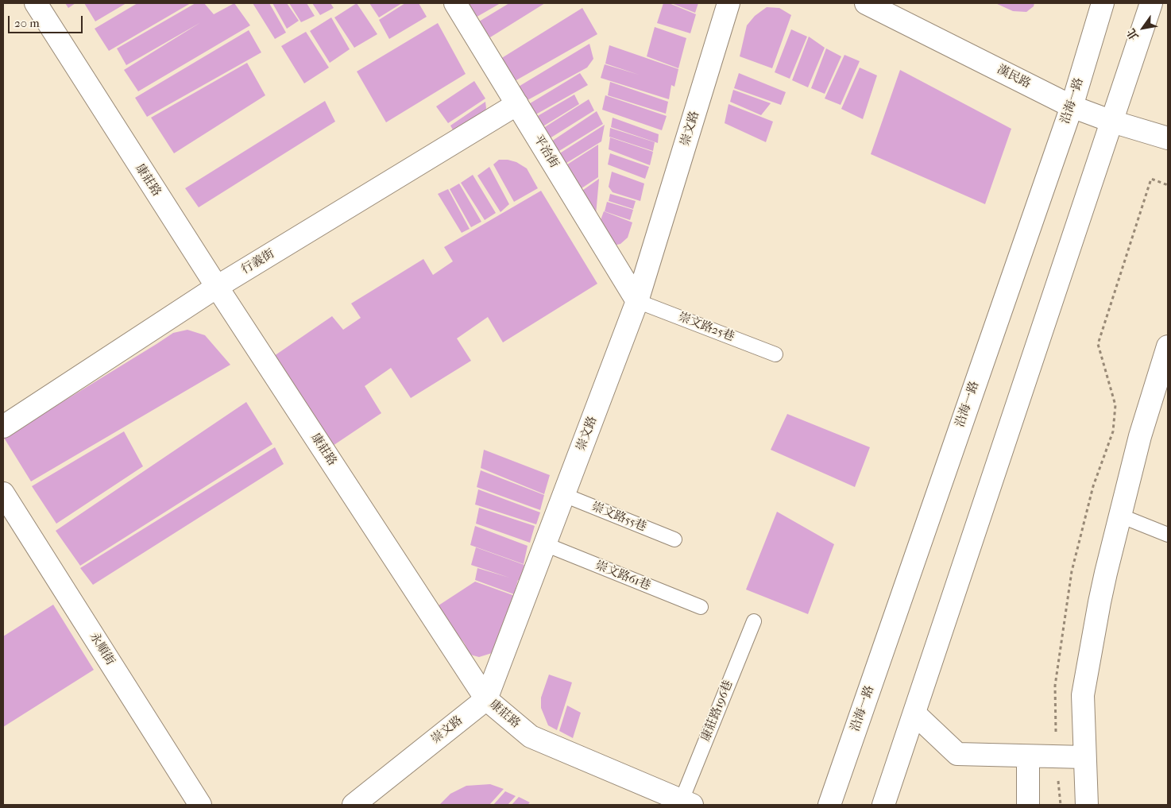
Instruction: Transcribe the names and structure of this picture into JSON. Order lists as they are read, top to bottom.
{
  "streets": {
    "street": [
      "漢民路",
      "沿海一路",
      "崇文路",
      "平治街",
      "康莊路",
      "行義街",
      "永順街"
    ],
    "lane": [
      "崇文路25巷",
      "崇文路55巷",
      "崇文路61巷",
      "康莊路196巷"
    ]
  },
  "crossings": [
    ["漢民路", "沿海一路"],
    ["崇文路", "平治街"],
    ["崇文路", "康莊路"],
    ["崇文路", "崇文路25巷"],
    ["崇文路", "崇文路55巷"],
    ["崇文路", "崇文路61巷"],
    ["平治街", "行義街"],
    ["平治街", "崇文路25巷"],
    ["康莊路", "行義街"],
    ["康莊路", "康莊路196巷"]
  ],
  "scale_bar": "20 m",
  "north": "bottom left"
}
